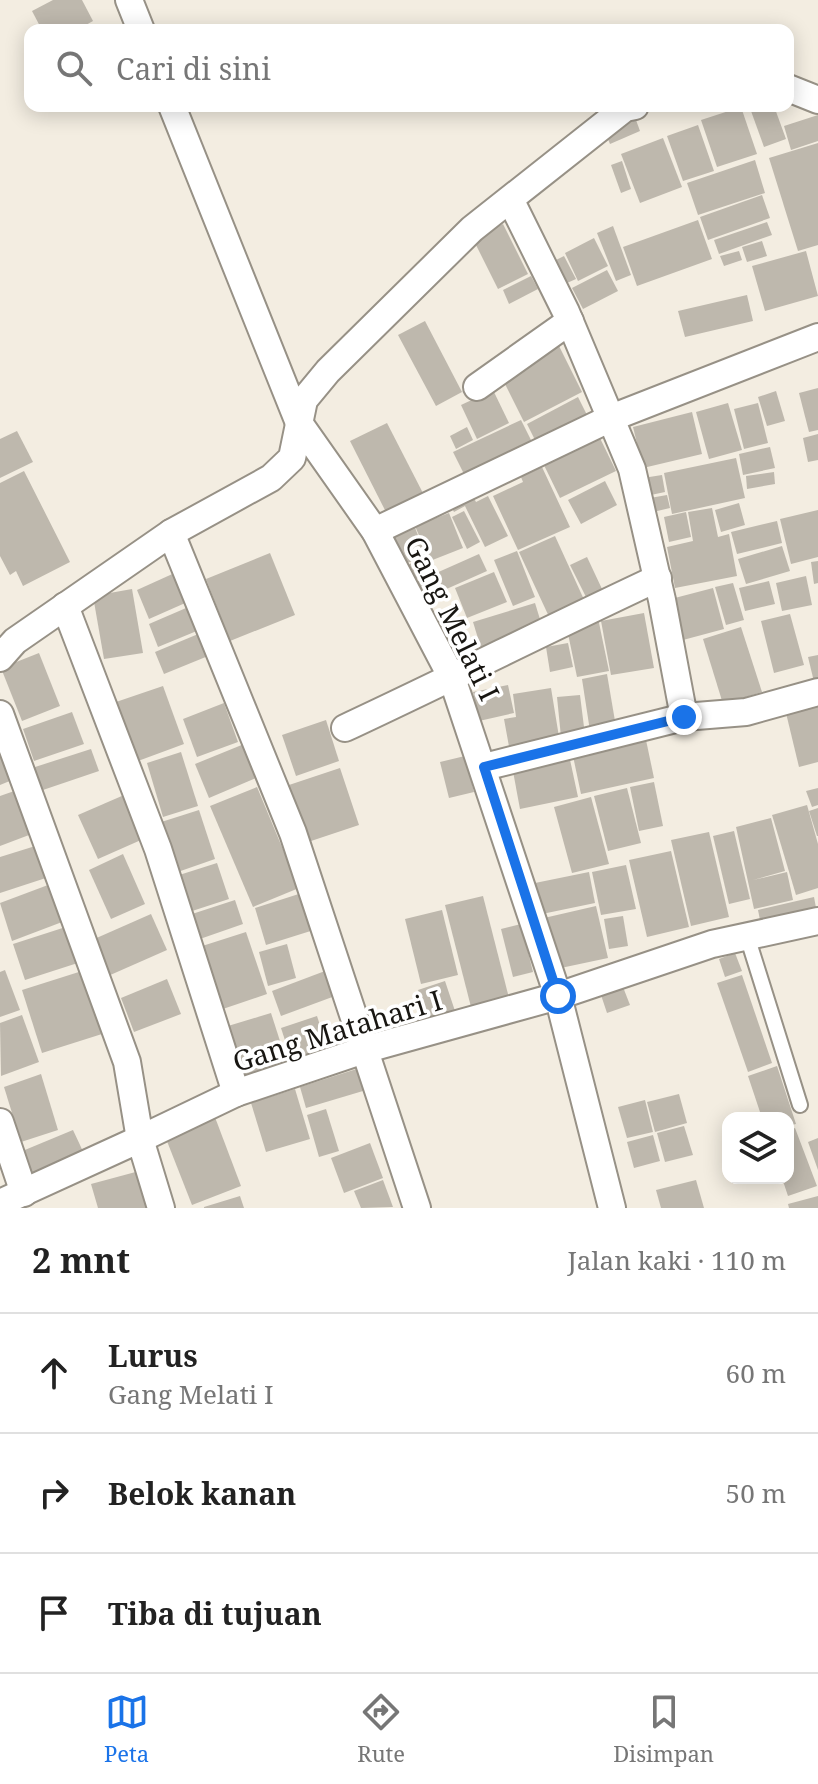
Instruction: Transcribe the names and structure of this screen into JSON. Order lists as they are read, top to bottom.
{
  "streets": {
    "street": ["Gang Melati I", "Gang Matahari I"]
  },
  "crossings": [
    ["Gang Melati I", "Gang Matahari I"]
  ],
  "page": {
    "search": "Cari di sini",
    "heading": ["2 mnt", "Jalan kaki · 110 m"],
    "list": [
      ["Lurus", "Gang Melati I", "60 m"],
      ["Belok kanan", "50 m"],
      "Tiba di tujuan"
    ],
    "nav": ["Peta", "Rute", "Disimpan"]
  }
}
